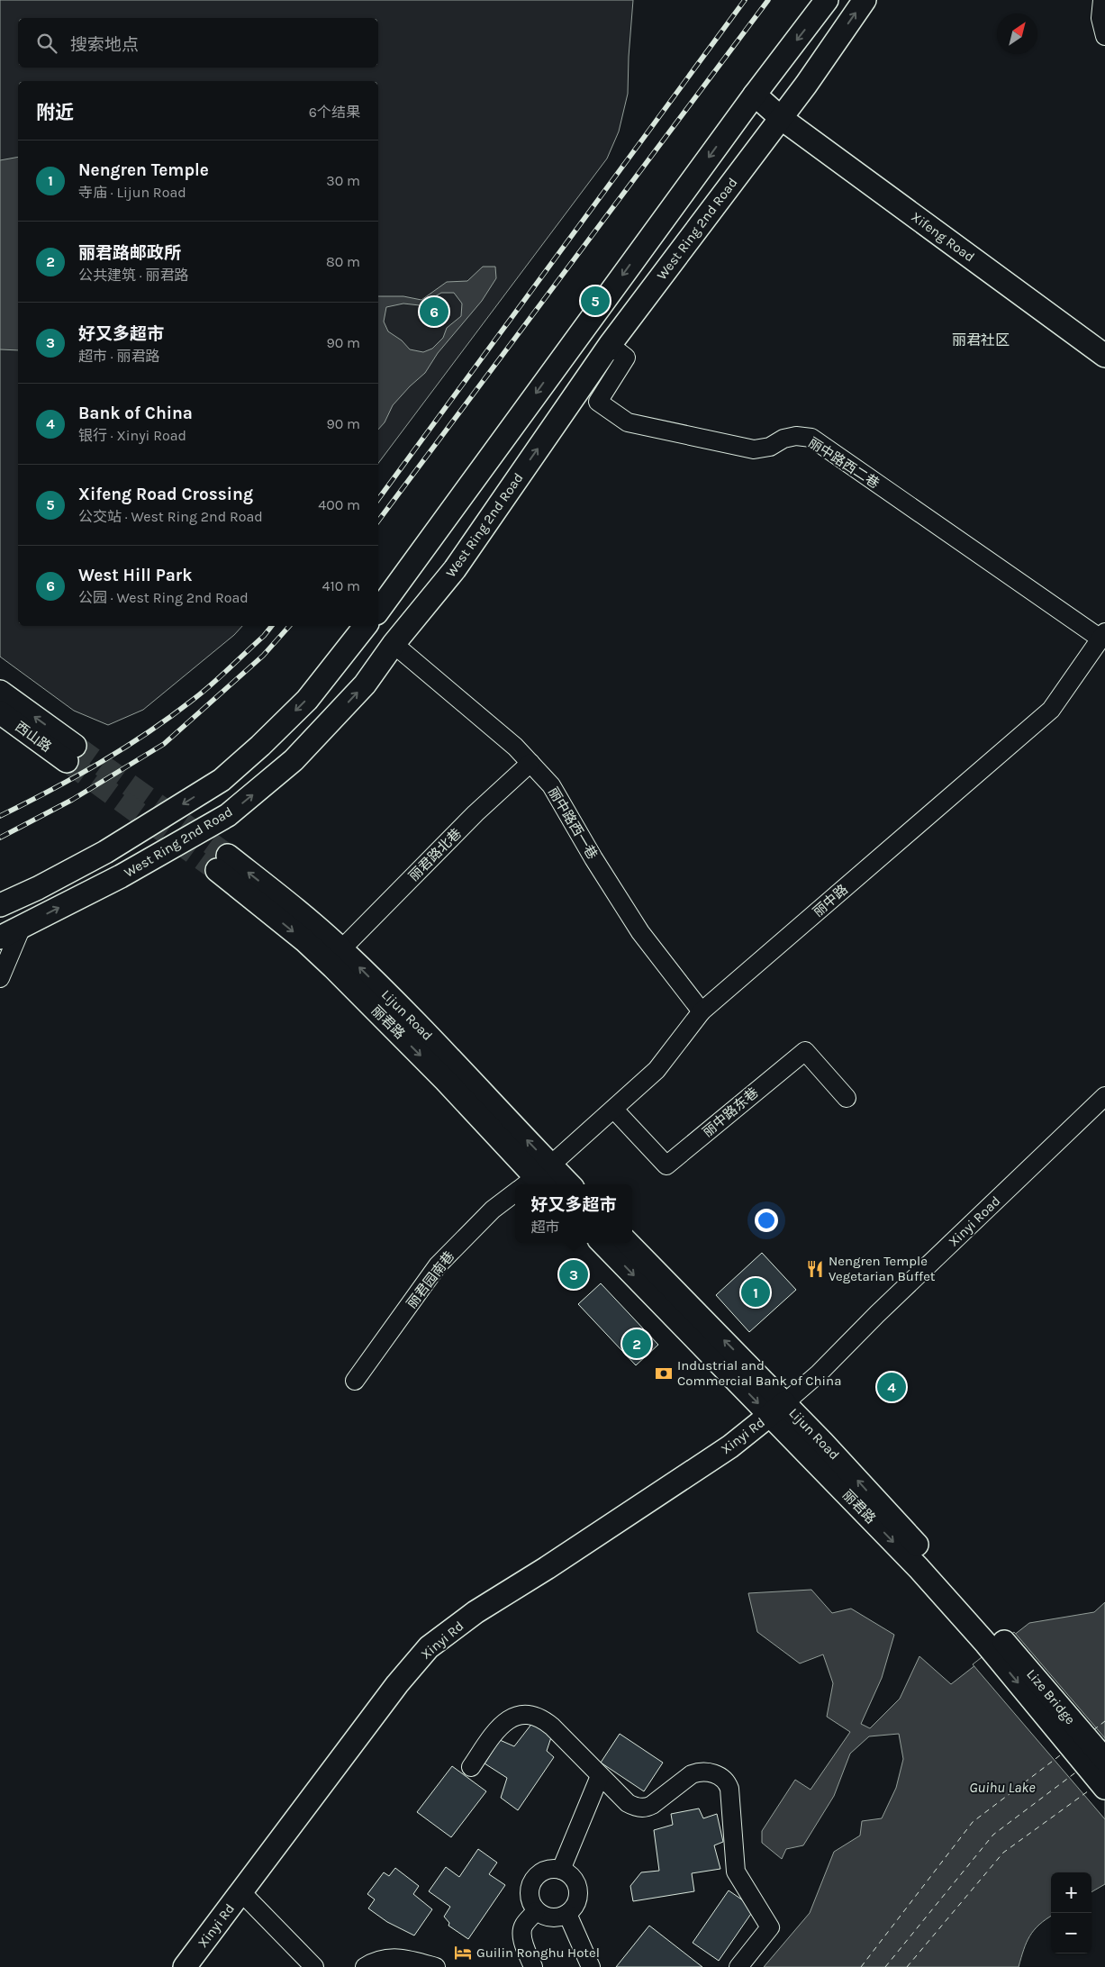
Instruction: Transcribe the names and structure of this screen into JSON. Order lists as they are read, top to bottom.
{
  "streets": {
    "main road": [
      "West Ring 2nd Road",
      "Xifeng Road",
      "西山路",
      "Lijun Road",
      "丽君路",
      "Xinyi Rd",
      "Lize Bridge"
    ],
    "street": [
      "丽中路西二巷",
      "丽中路西一巷",
      "丽君路北巷",
      "丽中路",
      "丽中路东巷",
      "Xinyi Road",
      "丽君园南巷"
    ]
  },
  "crossings": [
    ["West Ring 2nd Road", "Xifeng Road"],
    ["West Ring 2nd Road", "丽中路西二巷"],
    ["West Ring 2nd Road", "丽中路西一巷"],
    ["丽中路西二巷", "丽中路"],
    ["丽中路西一巷", "丽君路北巷"],
    ["丽中路西一巷", "丽中路"],
    ["丽君路北巷", "Lijun Road"],
    ["丽中路", "Lijun Road"],
    ["丽中路", "丽君路"],
    ["丽中路", "丽中路东巷"],
    ["Lijun Road", "丽君路"],
    ["Lijun Road", "Xinyi Road"],
    ["Lijun Road", "Xinyi Rd"],
    ["Lijun Road", "Lize Bridge"],
    ["Xinyi Road", "Xinyi Rd"]
  ],
  "one_way": ["丽君路"],
  "districts": ["丽君社区"],
  "water": ["Guihu Lake"],
  "places": {
    "restaurant": ["Nengren Temple Vegetarian Buffet"],
    "bank": ["Industrial and Commercial Bank of China"],
    "hotel": ["Guilin Ronghu Hotel"]
  },
  "north": "top right",
  "page": {
    "search": "搜索地点",
    "heading": ["附近", "6个结果"],
    "list": [
      {
        "mark": "1",
        "name": "Nengren Temple",
        "note": "寺庙 · Lijun Road",
        "value": "30 m"
      },
      {
        "mark": "2",
        "name": "丽君路邮政所",
        "note": "公共建筑 · 丽君路",
        "value": "80 m"
      },
      {
        "mark": "3",
        "name": "好又多超市",
        "note": "超市 · 丽君路",
        "value": "90 m"
      },
      {
        "mark": "4",
        "name": "Bank of China",
        "note": "银行 · Xinyi Road",
        "value": "90 m"
      },
      {
        "mark": "5",
        "name": "Xifeng Road Crossing",
        "note": "公交站 · West Ring 2nd Road",
        "value": "400 m"
      },
      {
        "mark": "6",
        "name": "West Hill Park",
        "note": "公园 · West Ring 2nd Road",
        "value": "410 m"
      }
    ],
    "pins": [
      "5",
      "6",
      "3",
      "1",
      "2",
      "4"
    ],
    "popup": ["好又多超市", "超市"],
    "map_buttons": ["+", "−"]
  }
}
